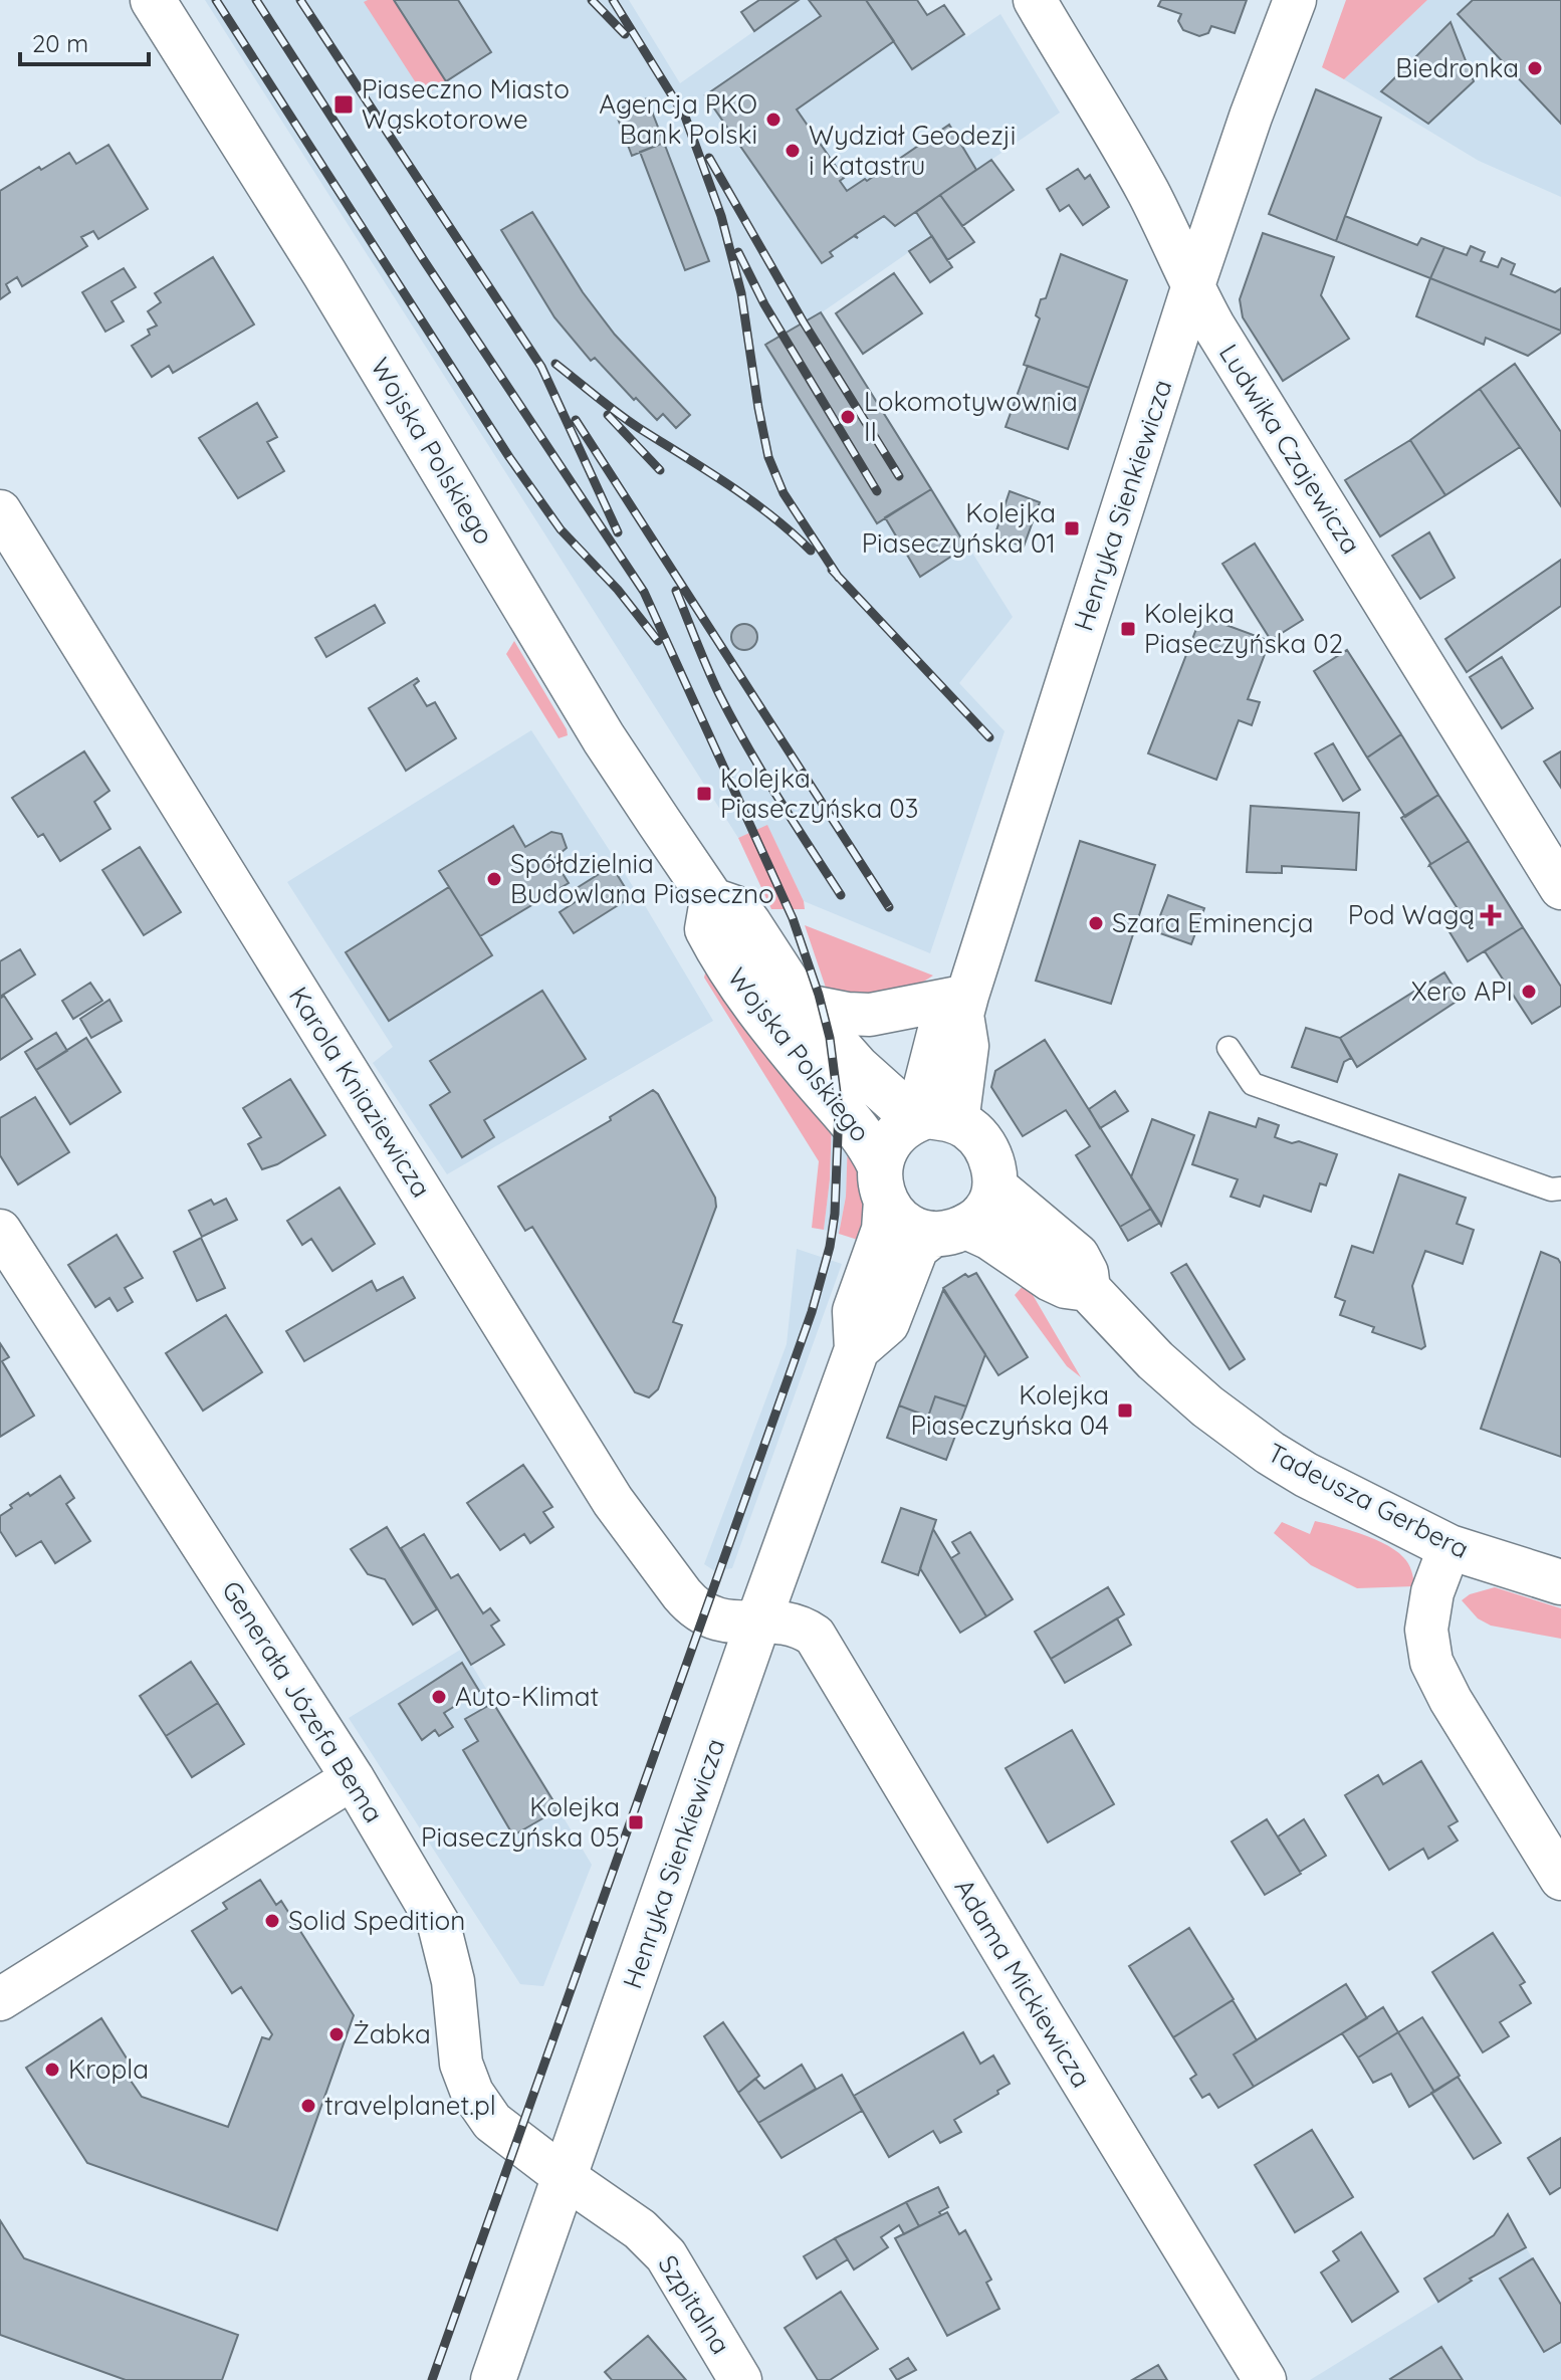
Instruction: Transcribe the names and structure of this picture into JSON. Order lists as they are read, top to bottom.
{
  "streets": {
    "street": [
      "Ludwika Czajewicza",
      "Wojska Polskiego",
      "Henryka Sienkiewicza",
      "Karola Kniaziewicza",
      "Tadeusza Gerbera",
      "Generała Józefa Bema",
      "Adama Mickiewicza",
      "Szpitalna"
    ]
  },
  "crossings": [
    ["Ludwika Czajewicza", "Henryka Sienkiewicza"],
    ["Wojska Polskiego", "Henryka Sienkiewicza"],
    ["Wojska Polskiego", "Tadeusza Gerbera"],
    ["Henryka Sienkiewicza", "Karola Kniaziewicza"],
    ["Henryka Sienkiewicza", "Tadeusza Gerbera"],
    ["Henryka Sienkiewicza", "Generała Józefa Bema"],
    ["Henryka Sienkiewicza", "Adama Mickiewicza"],
    ["Henryka Sienkiewicza", "Szpitalna"],
    ["Karola Kniaziewicza", "Adama Mickiewicza"],
    ["Generała Józefa Bema", "Szpitalna"]
  ],
  "places": {
    "other": [
      "Biedronka",
      "Agencja PKO Bank Polski",
      "Wydział Geodezji i Katastru",
      "Lokomotywownia II",
      "Spółdzielnia Budowlana Piaseczno",
      "Szara Eminencja",
      "Xero API",
      "Auto-Klimat",
      "Solid Spedition",
      "Żabka",
      "Kropla",
      "travelplanet.pl"
    ],
    "transit": [
      "Piaseczno Miasto Wąskotorowe",
      "Kolejka Piaseczyńska 01",
      "Kolejka Piaseczyńska 02",
      "Kolejka Piaseczyńska 03",
      "Kolejka Piaseczyńska 04",
      "Kolejka Piaseczyńska 05"
    ],
    "health": ["Pod Wagą"]
  },
  "scale_bar": "20 m"
}
